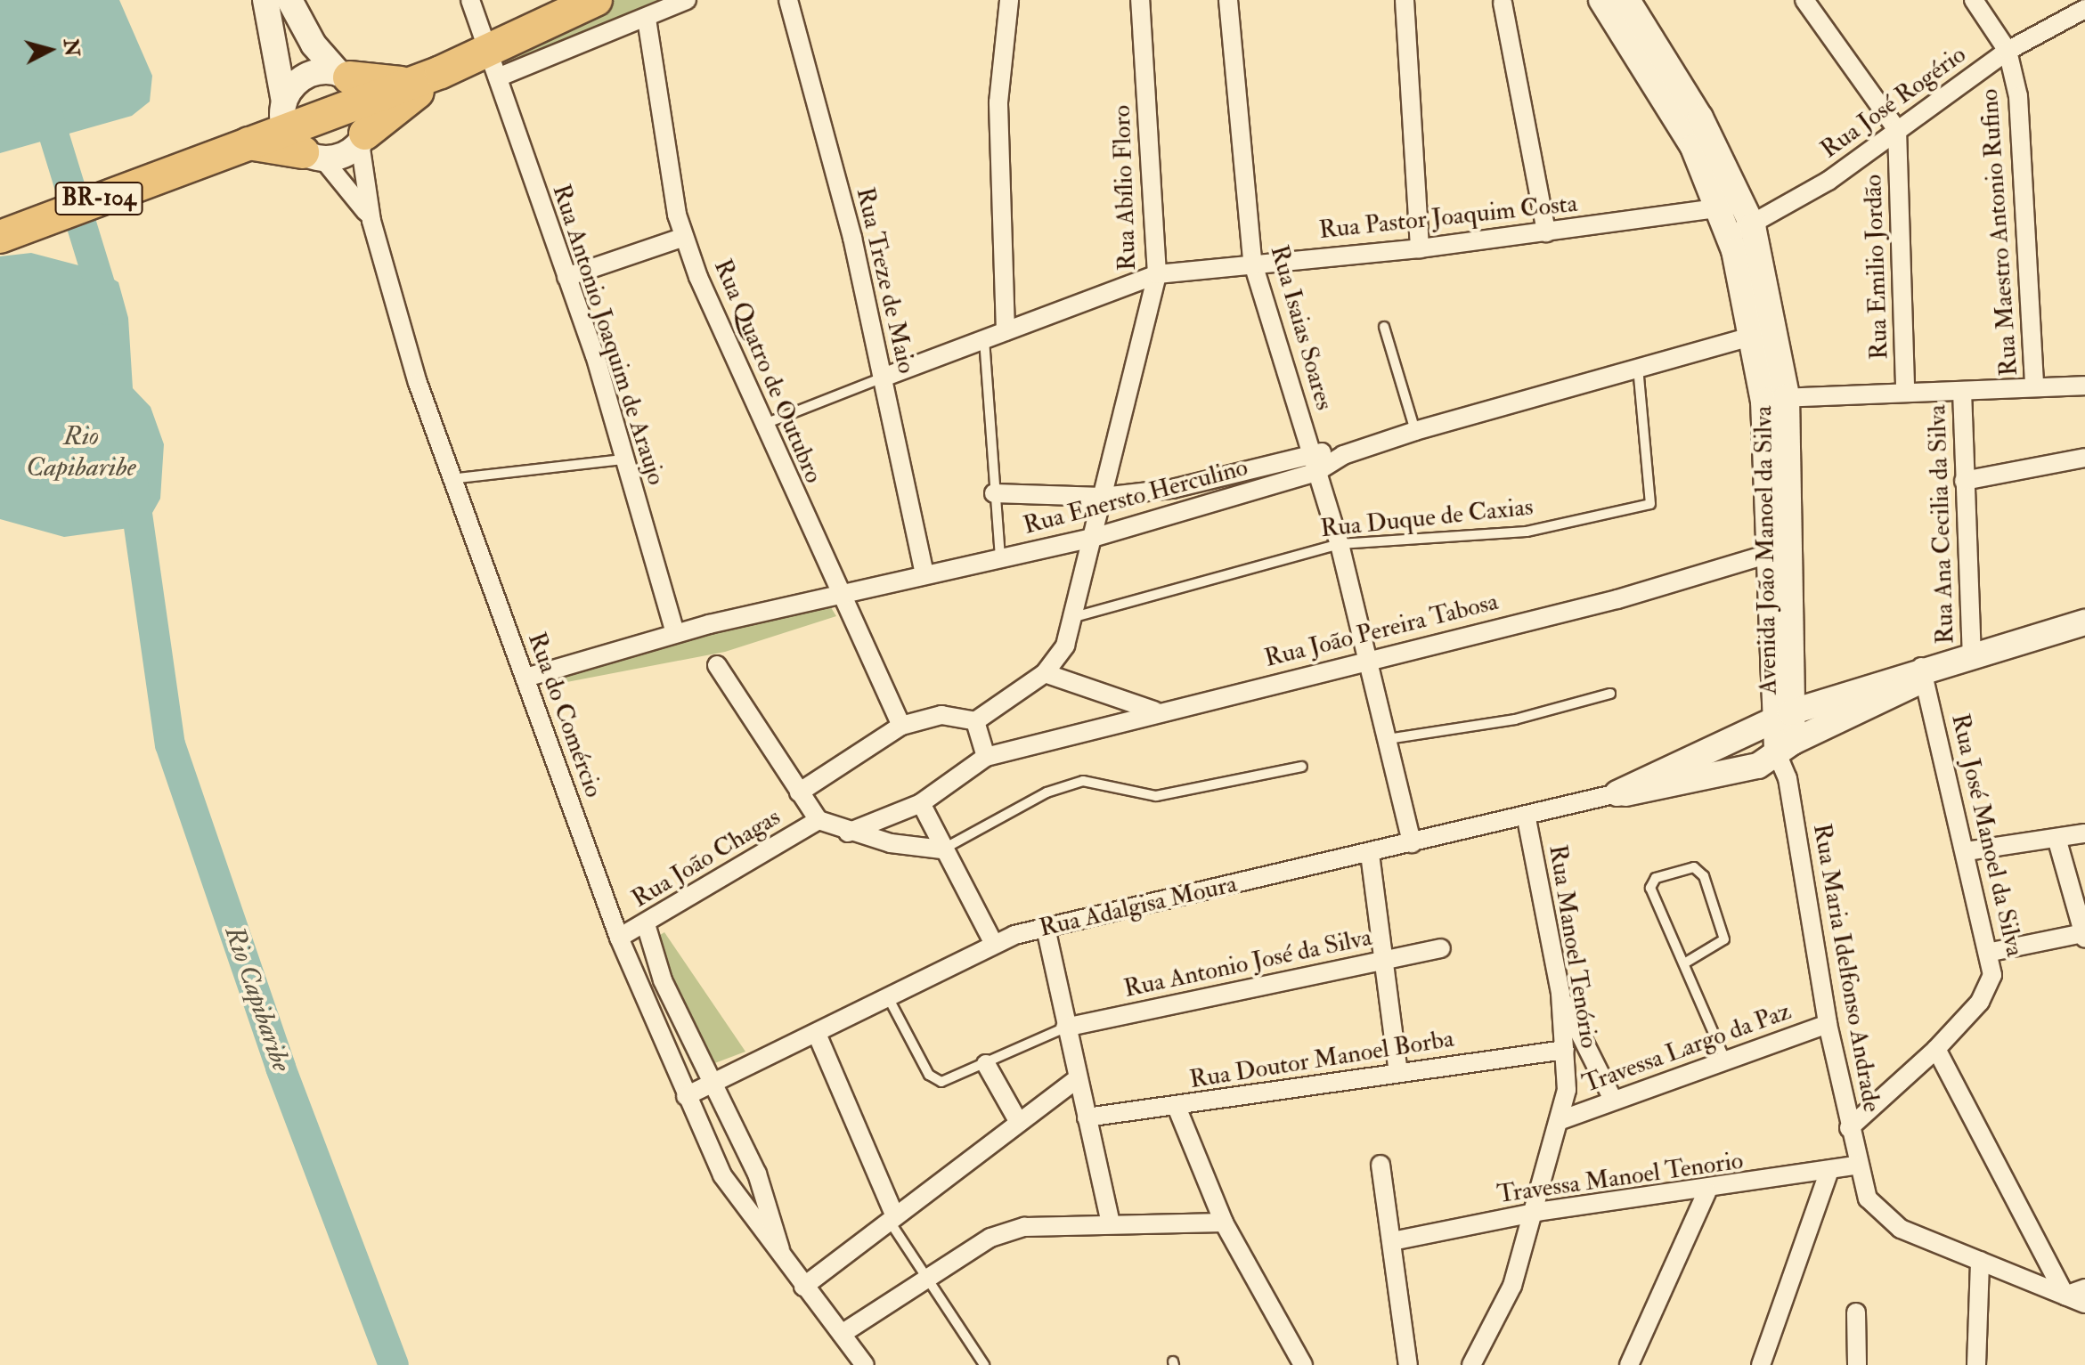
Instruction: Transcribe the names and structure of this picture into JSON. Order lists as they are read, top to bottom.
{
  "streets": {
    "highway": ["BR-104"],
    "street": [
      "Rua José Rogério",
      "Rua Abílio Floro",
      "Rua Pastor Joaquim Costa",
      "Rua Maestro Antonio Rufino",
      "Rua Emilio Jordão",
      "Rua Treze de Maio",
      "Rua Isaias Soares",
      "Rua Antonio Joaquim de Araujo",
      "Rua Quatro de Outubro",
      "Rua Enersto Herculino",
      "Rua Ana Cecilia da Silva",
      "Avenida João Manoel da Silva",
      "Rua João Pereira Tabosa",
      "Rua do Comércio",
      "Rua José Manoel da Silva",
      "Rua João Chagas",
      "Rua Adalgisa Moura",
      "Rua Manoel Tenório",
      "Rua Antonio José da Silva",
      "Rua Maria Idelfonso Andrade",
      "Travessa Largo da Paz",
      "Rua Doutor Manoel Borba",
      "Travessa Manoel Tenorio"
    ],
    "lane": ["Rua Duque de Caxias"]
  },
  "crossings": [
    ["Rua José Rogério", "Rua Pastor Joaquim Costa"],
    ["Rua José Rogério", "Rua Maestro Antonio Rufino"],
    ["Rua José Rogério", "Rua Emilio Jordão"],
    ["Rua José Rogério", "Avenida João Manoel da Silva"],
    ["Rua Abílio Floro", "Rua Pastor Joaquim Costa"],
    ["Rua Abílio Floro", "Rua Enersto Herculino"],
    ["Rua Abílio Floro", "Rua Duque de Caxias"],
    ["Rua Pastor Joaquim Costa", "Rua Treze de Maio"],
    ["Rua Pastor Joaquim Costa", "Rua Isaias Soares"],
    ["Rua Pastor Joaquim Costa", "Avenida João Manoel da Silva"],
    ["Rua Treze de Maio", "Rua Enersto Herculino"],
    ["Rua Isaias Soares", "Rua Enersto Herculino"],
    ["Rua Isaias Soares", "Rua Duque de Caxias"],
    ["Rua Isaias Soares", "Rua João Pereira Tabosa"],
    ["Rua Isaias Soares", "Rua Adalgisa Moura"],
    ["Rua Antonio Joaquim de Araujo", "Rua Enersto Herculino"],
    ["Rua Quatro de Outubro", "Rua Enersto Herculino"],
    ["Rua Enersto Herculino", "Rua Duque de Caxias"],
    ["Rua Enersto Herculino", "Avenida João Manoel da Silva"],
    ["Rua Enersto Herculino", "Rua do Comércio"],
    ["Avenida João Manoel da Silva", "Rua João Pereira Tabosa"],
    ["Avenida João Manoel da Silva", "Rua Maria Idelfonso Andrade"],
    ["Rua do Comércio", "Rua João Chagas"],
    ["Rua do Comércio", "Rua Adalgisa Moura"],
    ["Rua José Manoel da Silva", "Rua Maria Idelfonso Andrade"],
    ["Rua Adalgisa Moura", "Rua Manoel Tenório"],
    ["Rua Manoel Tenório", "Travessa Largo da Paz"],
    ["Rua Manoel Tenório", "Rua Doutor Manoel Borba"],
    ["Rua Manoel Tenório", "Travessa Manoel Tenorio"],
    ["Rua Maria Idelfonso Andrade", "Travessa Largo da Paz"],
    ["Rua Maria Idelfonso Andrade", "Travessa Manoel Tenorio"]
  ],
  "water": ["Rio Capibaribe"],
  "north": "right"
}
